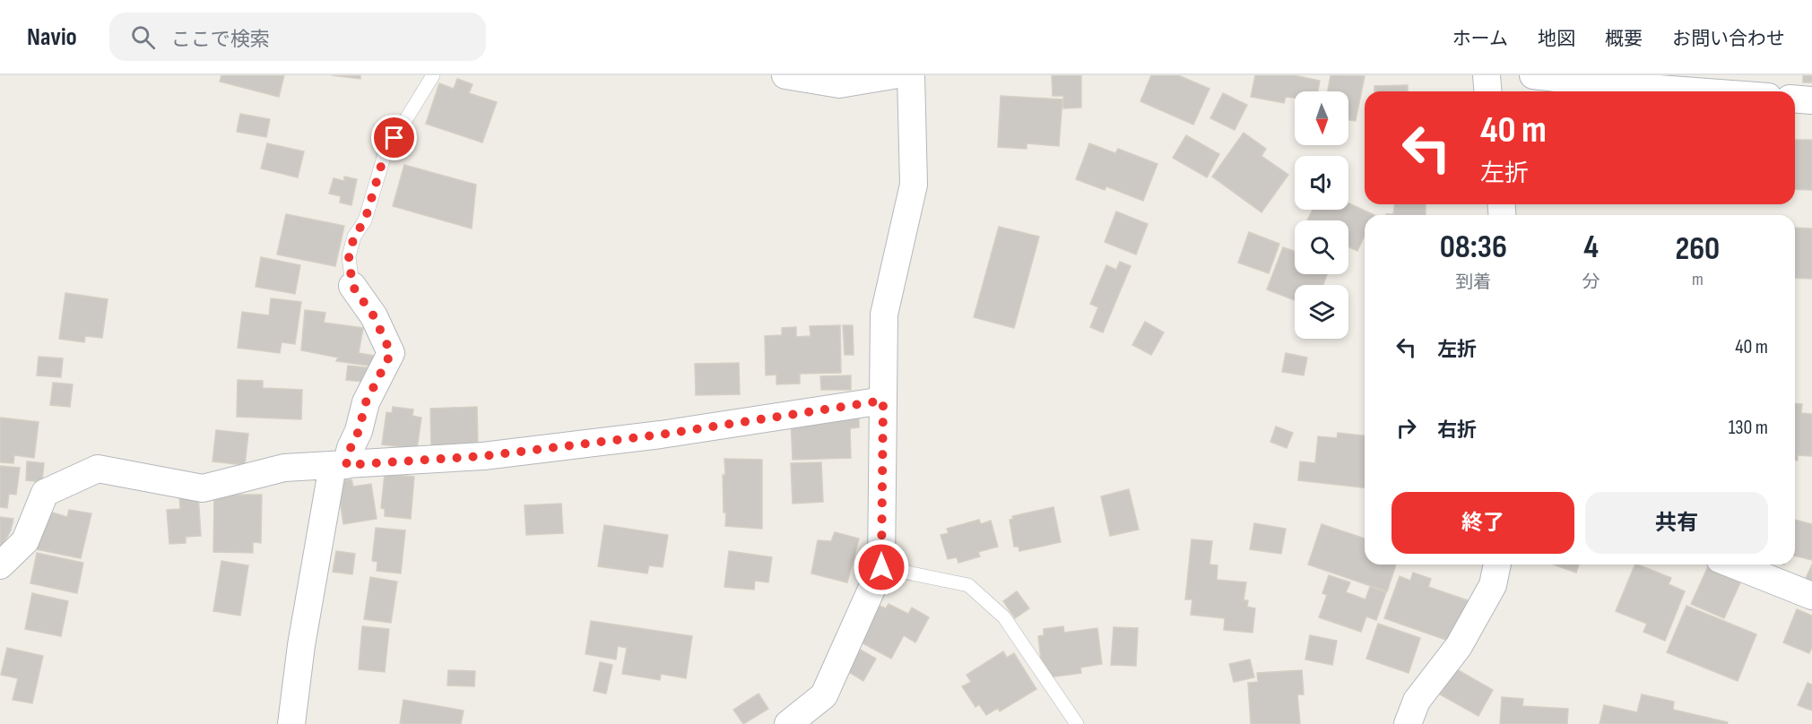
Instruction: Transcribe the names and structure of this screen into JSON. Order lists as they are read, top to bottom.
{
  "north": "bottom",
  "page": {
    "header": "Navio",
    "search": "ここで検索",
    "nav": [
      "ホーム",
      "地図",
      "概要",
      "お問い合わせ"
    ],
    "turn": ["40 m", "左折"],
    "eta": [
      "08:36",
      "到着",
      "4",
      "分",
      "260",
      "m"
    ],
    "list": [
      {
        "name": "左折",
        "value": "40 m"
      },
      {
        "name": "右折",
        "value": "130 m"
      }
    ],
    "buttons": ["終了", "共有"]
  }
}
